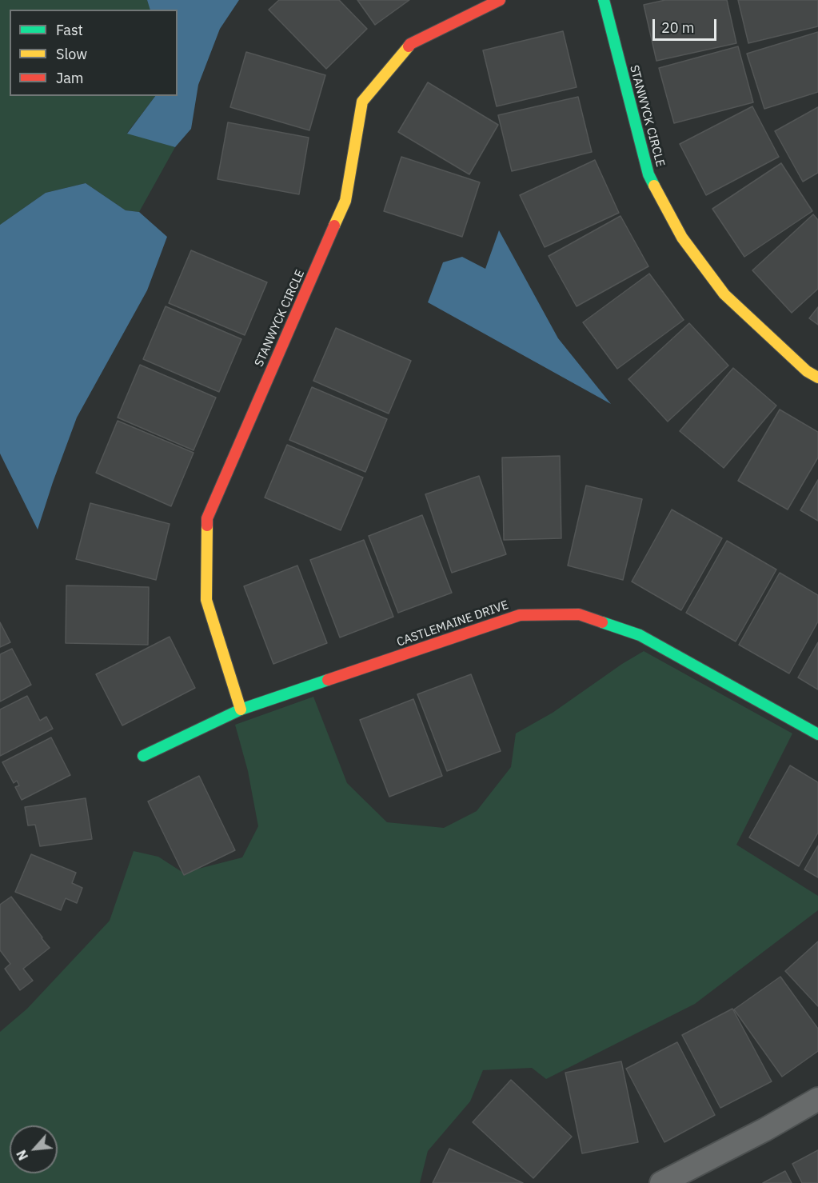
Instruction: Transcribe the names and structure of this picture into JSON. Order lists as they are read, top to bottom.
{
  "streets": {
    "street": ["STANWYCK CIRCLE", "CASTLEMAINE DRIVE"]
  },
  "crossings": [
    ["STANWYCK CIRCLE", "CASTLEMAINE DRIVE"]
  ],
  "legend": ["Fast", "Slow", "Jam"],
  "scale_bar": "20 m",
  "north": "bottom left"
}
